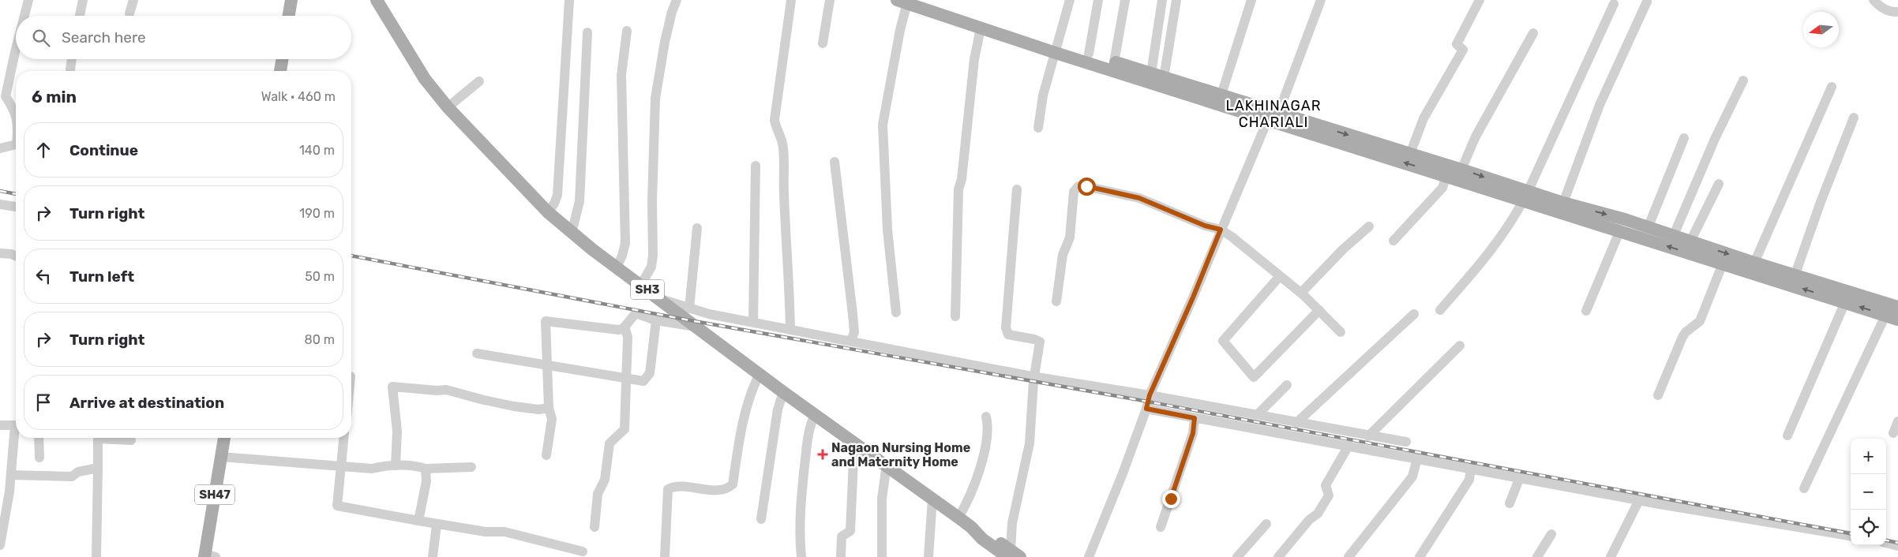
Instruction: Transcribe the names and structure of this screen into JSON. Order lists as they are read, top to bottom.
{
  "streets": {
    "main road": ["SH3", "SH47"]
  },
  "districts": ["LAKHINAGAR CHARIALI"],
  "places": {
    "health": ["Nagaon Nursing Home and Maternity Home"]
  },
  "north": "left",
  "page": {
    "search": "Search here",
    "heading": ["6 min", "Walk · 460 m"],
    "list": [
      ["Continue", "140 m"],
      ["Turn right", "190 m"],
      ["Turn left", "50 m"],
      ["Turn right", "80 m"],
      "Arrive at destination"
    ],
    "map_buttons": ["+", "−"]
  }
}
